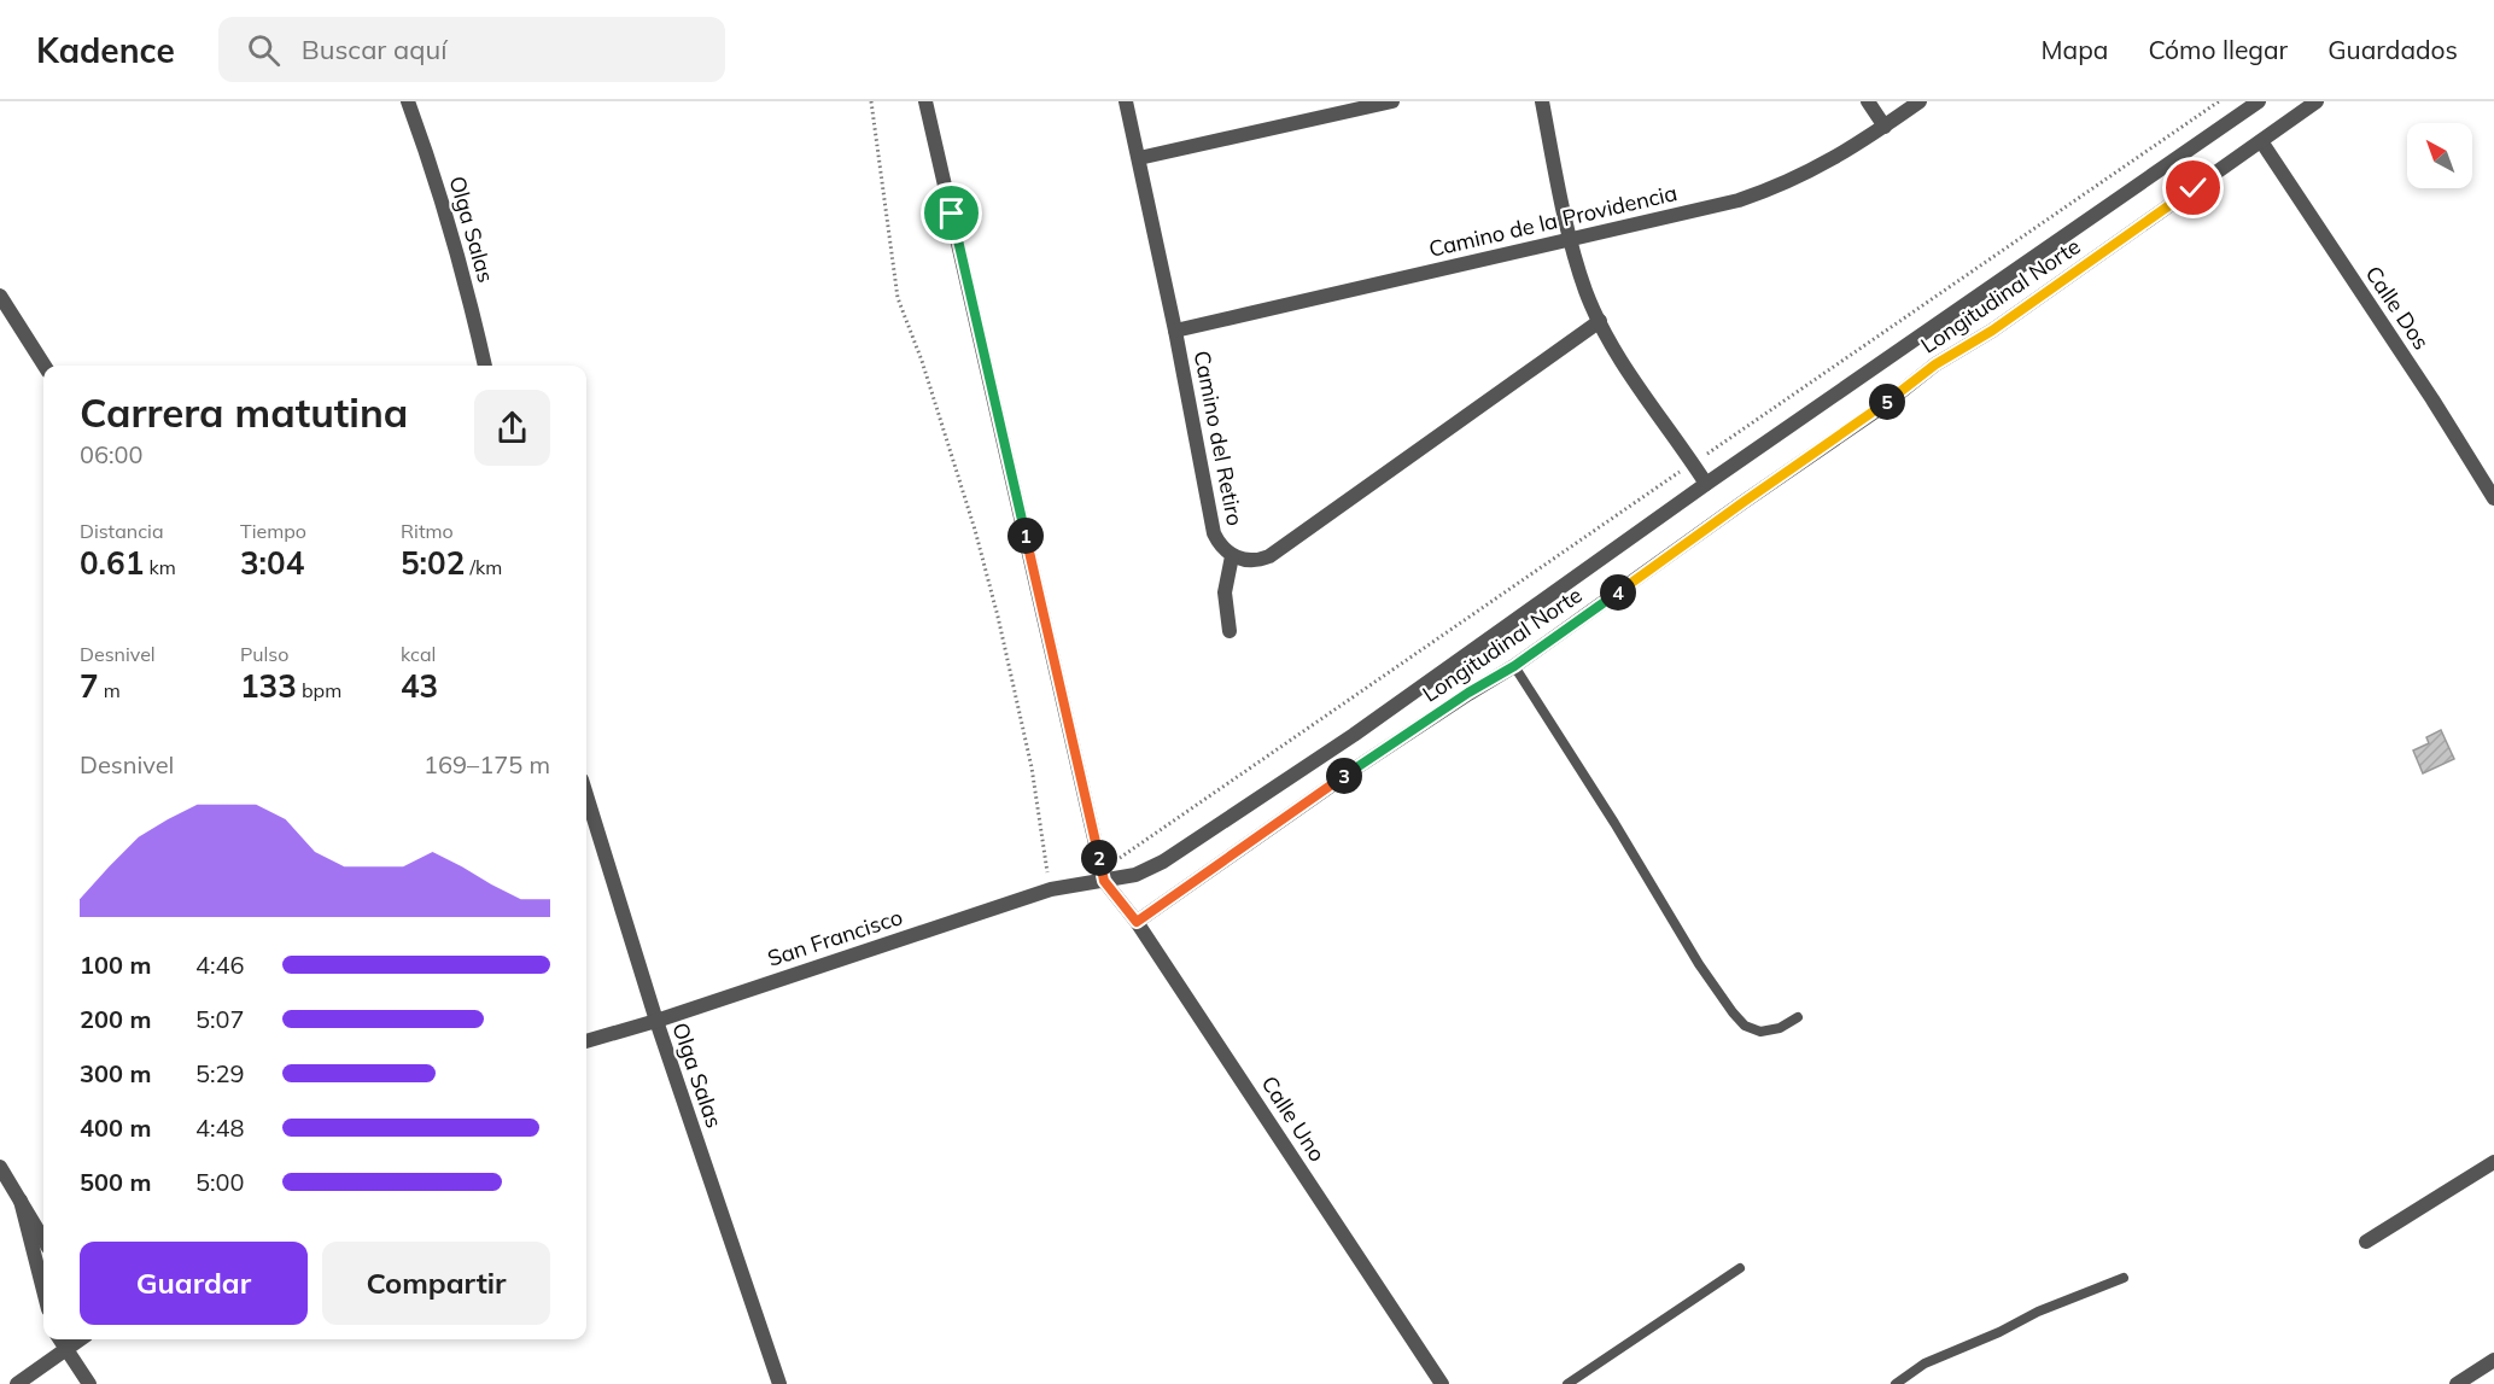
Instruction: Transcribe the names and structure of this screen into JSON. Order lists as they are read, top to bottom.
{
  "streets": {
    "street": [
      "Camino de la Providencia",
      "Olga Salas",
      "Longitudinal Norte",
      "Calle Dos",
      "Camino del Retiro",
      "San Francisco",
      "Calle Uno"
    ]
  },
  "crossings": [
    ["Camino de la Providencia", "Camino del Retiro"],
    ["Olga Salas", "San Francisco"],
    ["Longitudinal Norte", "Calle Dos"],
    ["Longitudinal Norte", "San Francisco"],
    ["Longitudinal Norte", "Calle Uno"],
    ["San Francisco", "Calle Uno"]
  ],
  "north": "top left",
  "page": {
    "header": "Kadence",
    "search": "Buscar aquí",
    "nav": ["Mapa", "Cómo llegar", "Guardados"],
    "heading": ["Carrera matutina", "06:00"],
    "pins": [
      "5",
      "1",
      "4",
      "3",
      "2"
    ],
    "stats": [
      ["Distancia", "0.61 km"],
      ["Tiempo", "3:04"],
      ["Ritmo", "5:02 /km"],
      ["Desnivel", "7 m"],
      ["Pulso", "133 bpm"],
      ["kcal", "43"]
    ],
    "chart": ["Desnivel", "169–175 m"],
    "list": [
      {
        "name": "100 m",
        "note": "4:46"
      },
      {
        "name": "200 m",
        "note": "5:07"
      },
      {
        "name": "300 m",
        "note": "5:29"
      },
      {
        "name": "400 m",
        "note": "4:48"
      },
      {
        "name": "500 m",
        "note": "5:00"
      }
    ],
    "buttons": ["Guardar", "Compartir"]
  }
}
